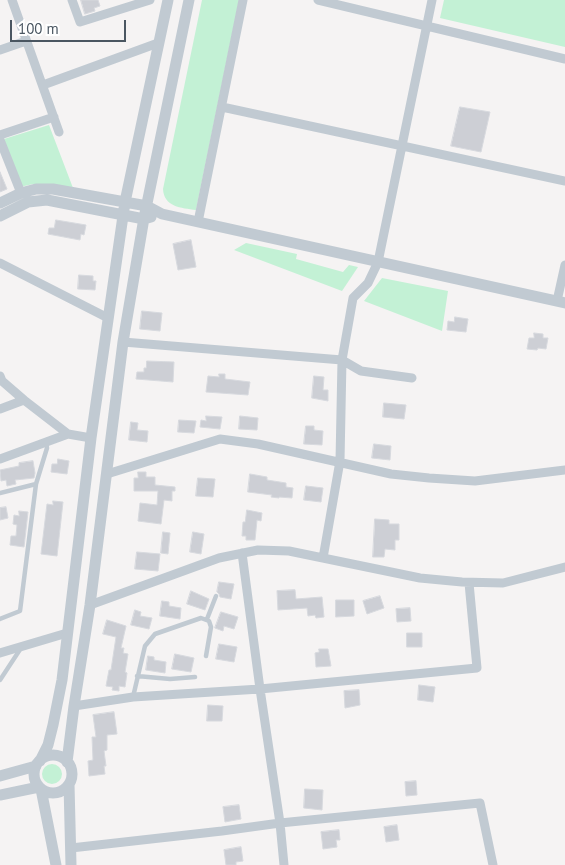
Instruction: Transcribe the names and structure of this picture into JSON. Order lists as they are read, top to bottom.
{
  "scale_bar": "100 m"
}
